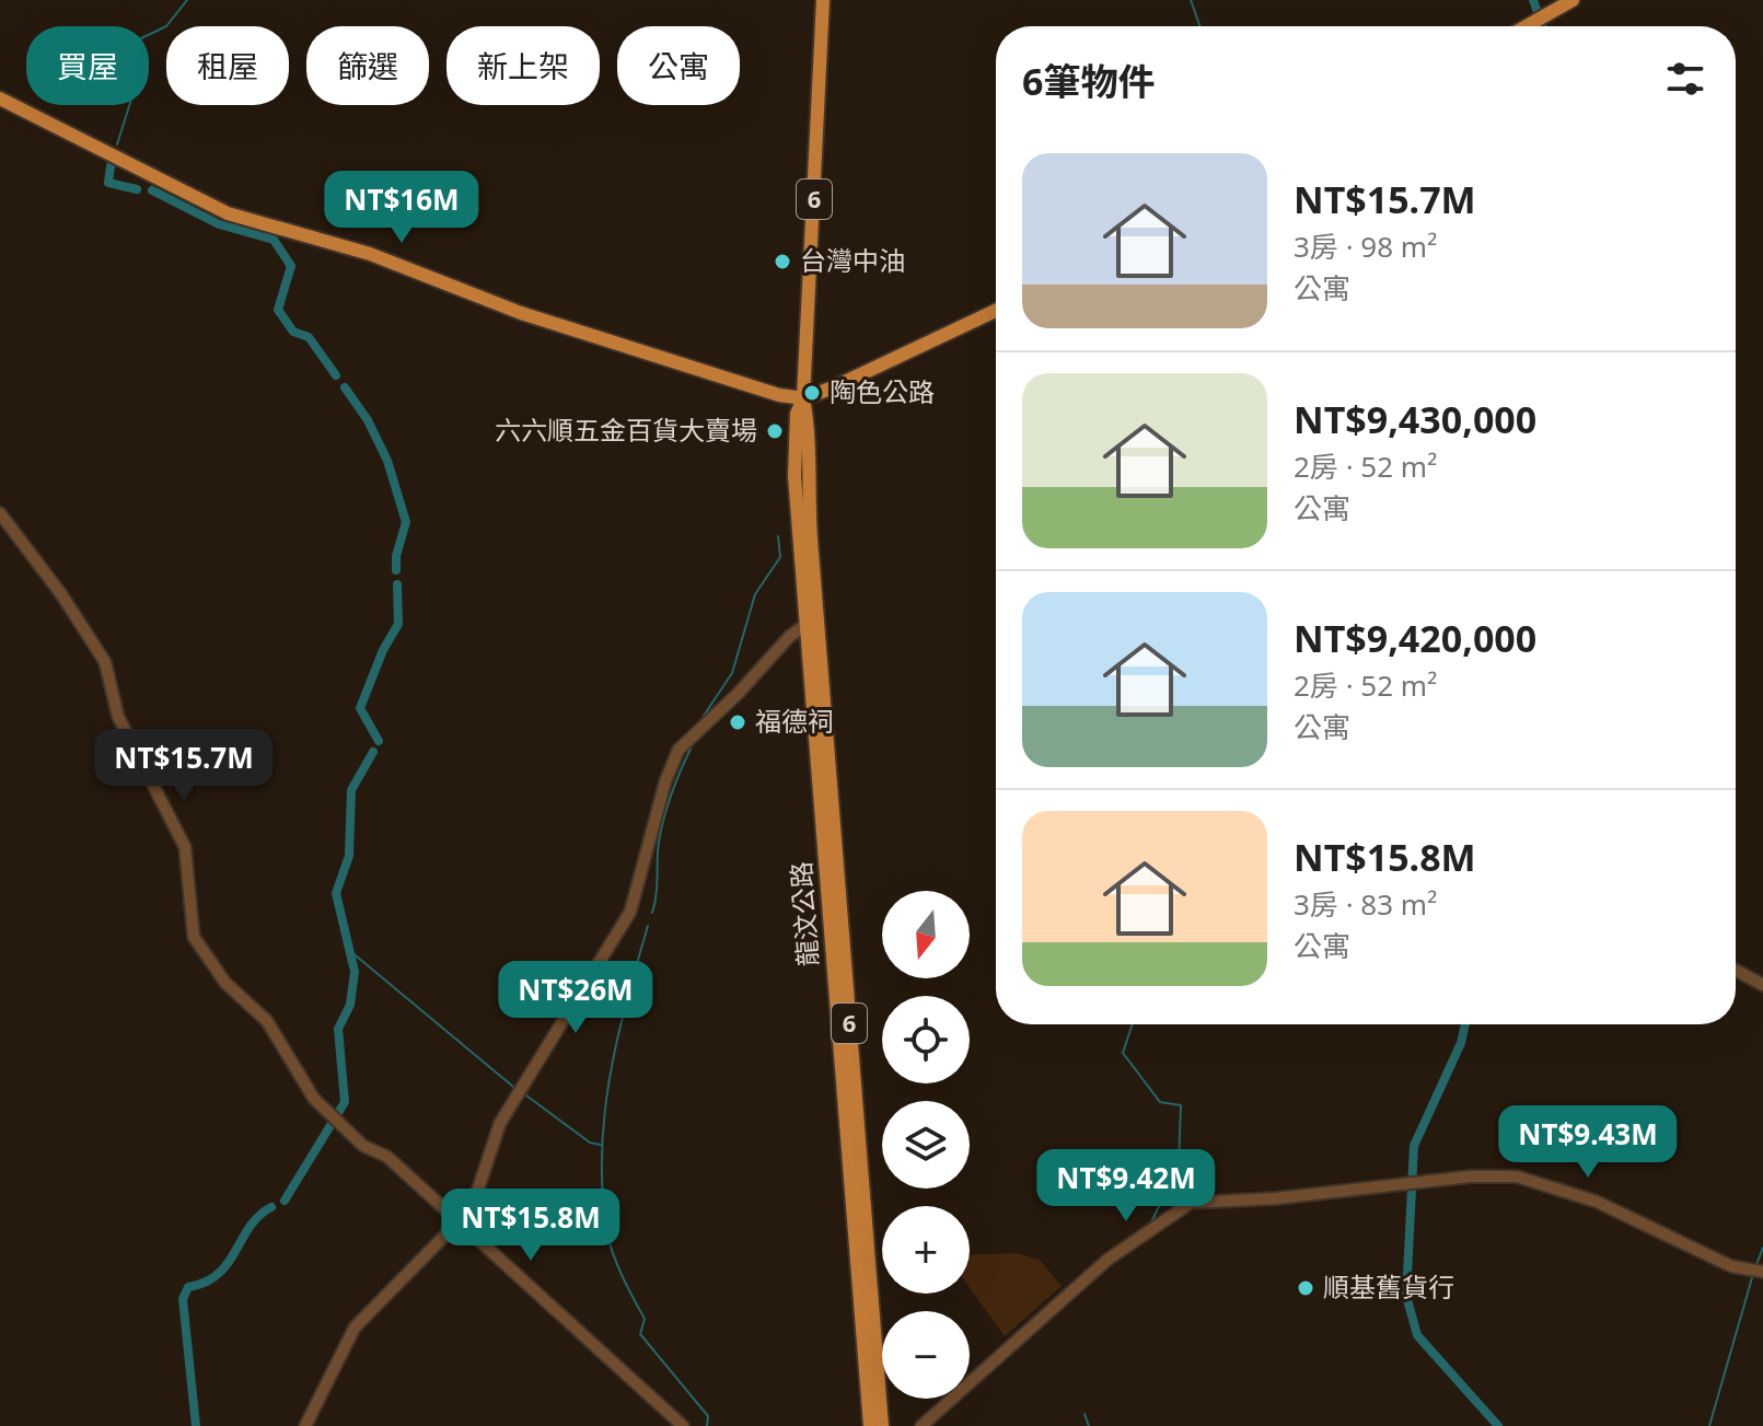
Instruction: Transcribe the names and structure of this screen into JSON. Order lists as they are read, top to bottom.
{
  "streets": {
    "main road": ["6", "龍汶公路"]
  },
  "places": [
    "台灣中油",
    "陶色公路",
    "六六順五金百貨大賣場",
    "福德祠",
    "順基舊貨行"
  ],
  "north": "bottom",
  "page": {
    "chip": [
      "買屋",
      "租屋",
      "篩選",
      "新上架",
      "公寓"
    ],
    "heading": "6筆物件",
    "list": [
      {
        "name": "NT$15.7M",
        "note": "3房 · 98 m² · 公寓"
      },
      {
        "name": "NT$9,430,000",
        "note": "2房 · 52 m² · 公寓"
      },
      {
        "name": "NT$9,420,000",
        "note": "2房 · 52 m² · 公寓"
      },
      {
        "name": "NT$15.8M",
        "note": "3房 · 83 m² · 公寓"
      }
    ],
    "price": [
      "NT$16M",
      "NT$15.7M",
      "NT$26M",
      "NT$9.43M",
      "NT$9.42M",
      "NT$15.8M"
    ],
    "map_buttons": ["+", "−"]
  }
}
